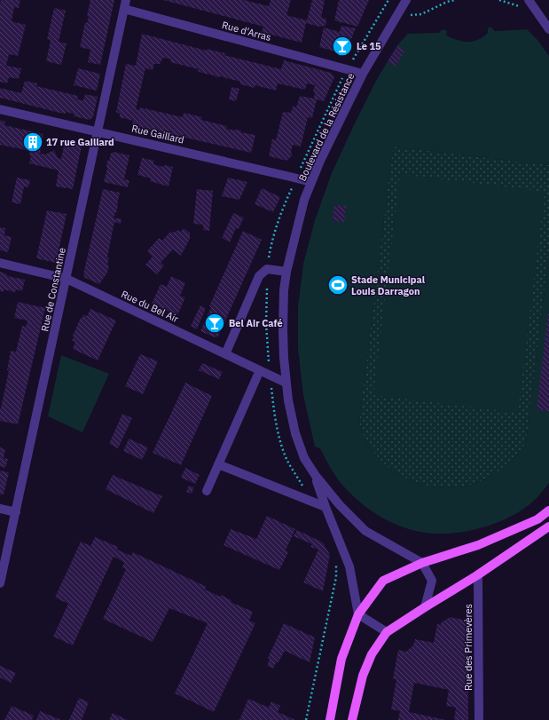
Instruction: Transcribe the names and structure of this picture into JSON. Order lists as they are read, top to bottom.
{
  "streets": {
    "street": [
      "Rue d'Arras",
      "Boulevard de la Résistance",
      "Rue Gaillard",
      "Rue de Constantine",
      "Rue du Bel Air",
      "Rue des Primevères"
    ]
  },
  "crossings": [
    ["Rue d'Arras", "Boulevard de la Résistance"],
    ["Rue d'Arras", "Rue de Constantine"],
    ["Boulevard de la Résistance", "Rue Gaillard"],
    ["Boulevard de la Résistance", "Rue du Bel Air"],
    ["Rue Gaillard", "Rue de Constantine"],
    ["Rue de Constantine", "Rue du Bel Air"]
  ],
  "places": {
    "bar": ["Le 15", "Bel Air Café"],
    "building": ["17 rue Gaillard"],
    "sports": ["Stade Municipal Louis Darragon"]
  }
}
